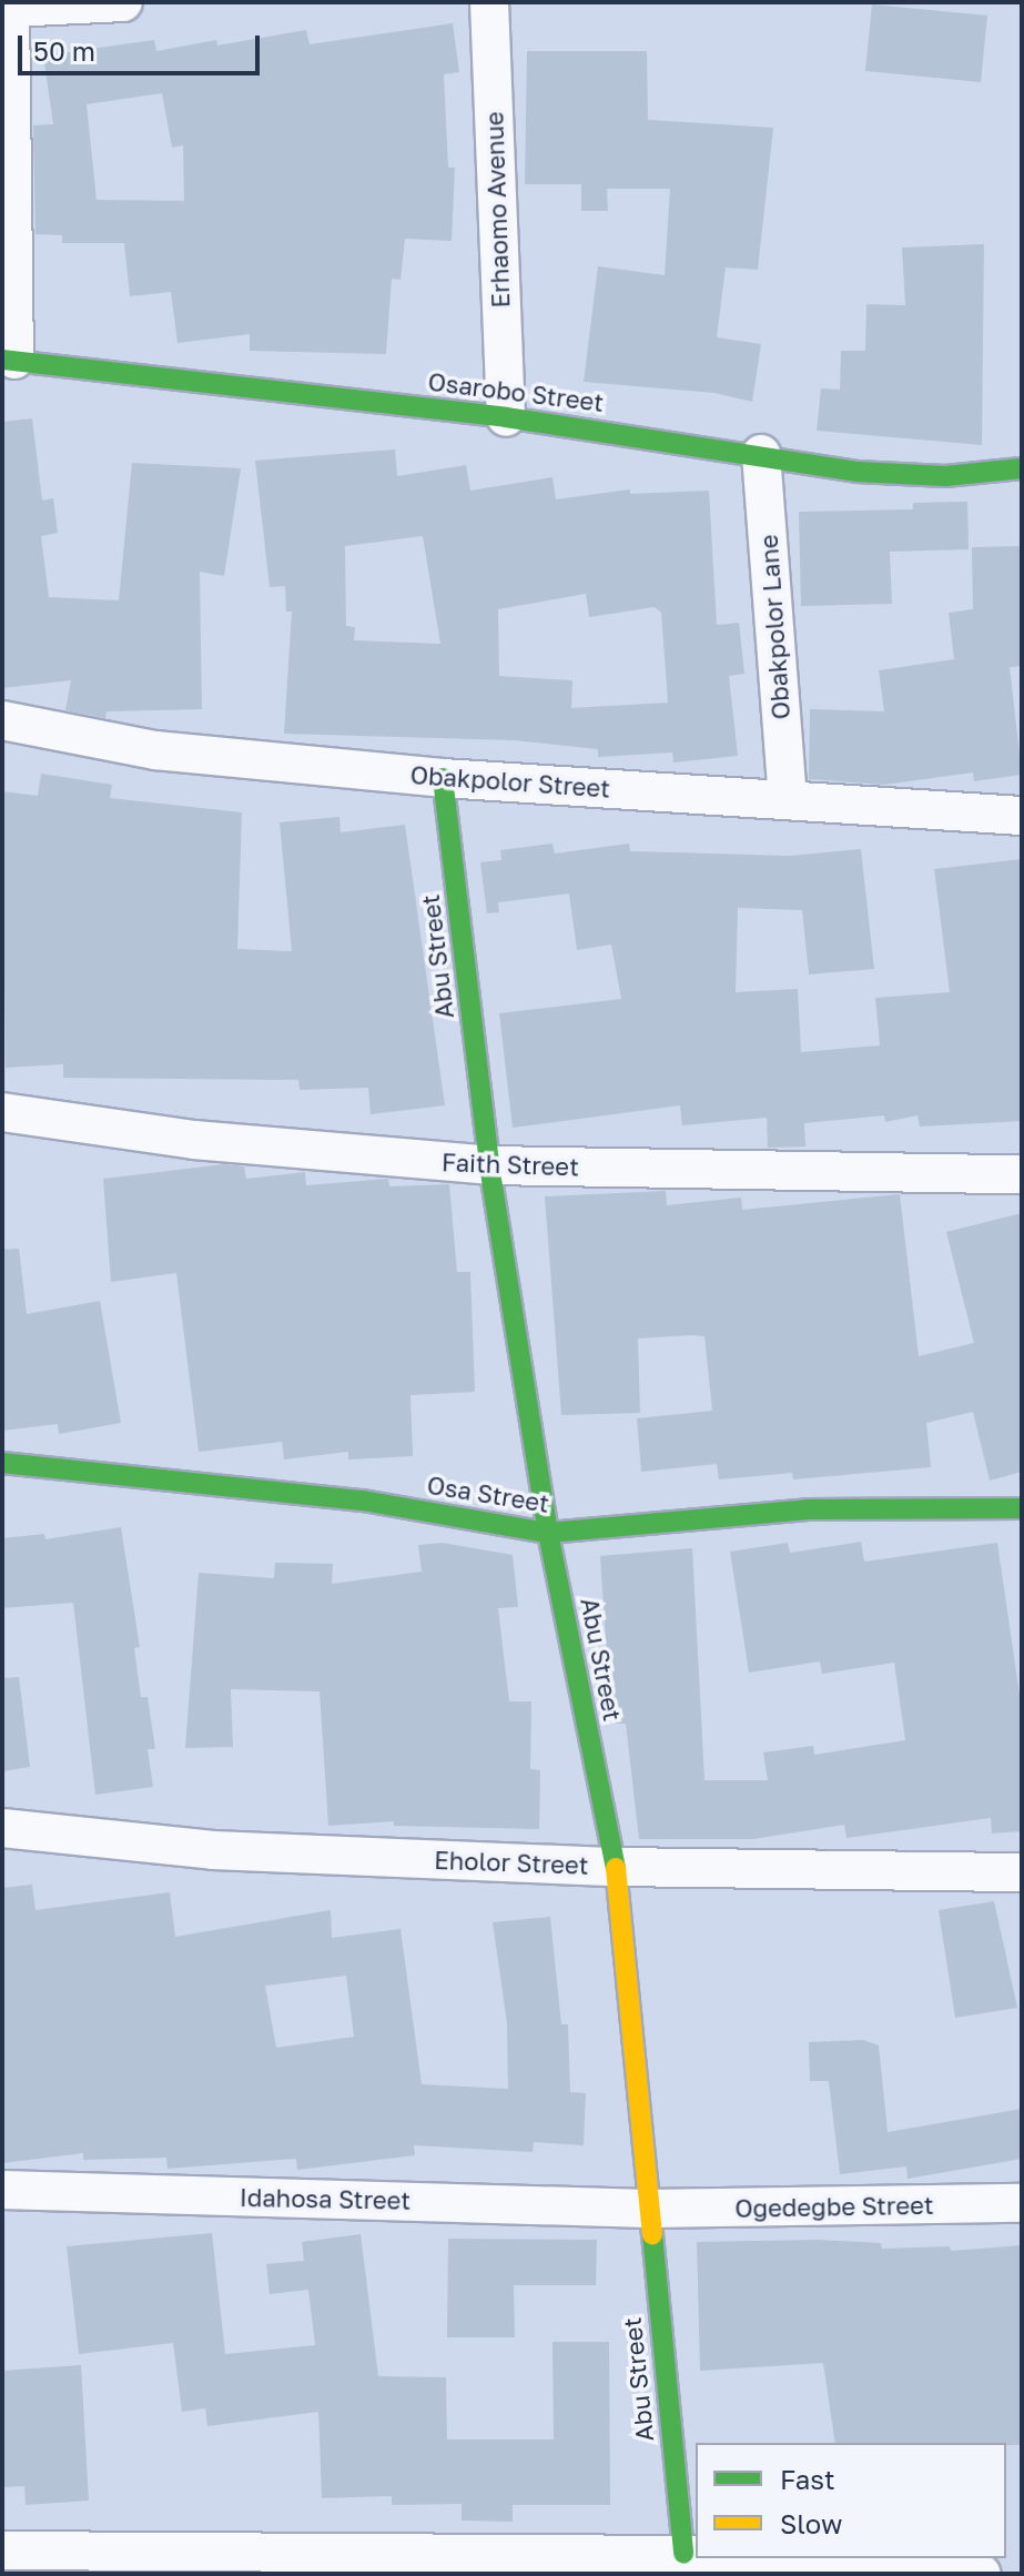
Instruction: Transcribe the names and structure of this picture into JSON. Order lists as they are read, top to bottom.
{
  "streets": {
    "street": [
      "Erhaomo Avenue",
      "Osarobo Street",
      "Obakpolor Lane",
      "Obakpolor Street",
      "Abu Street",
      "Faith Street",
      "Osa Street",
      "Eholor Street",
      "Idahosa Street",
      "Ogedegbe Street"
    ]
  },
  "crossings": [
    ["Erhaomo Avenue", "Osarobo Street"],
    ["Osarobo Street", "Obakpolor Lane"],
    ["Obakpolor Lane", "Obakpolor Street"],
    ["Obakpolor Street", "Abu Street"],
    ["Abu Street", "Faith Street"],
    ["Abu Street", "Osa Street"],
    ["Abu Street", "Eholor Street"],
    ["Abu Street", "Idahosa Street"],
    ["Abu Street", "Ogedegbe Street"],
    ["Idahosa Street", "Ogedegbe Street"]
  ],
  "legend": ["Fast", "Slow"],
  "scale_bar": "50 m"
}
